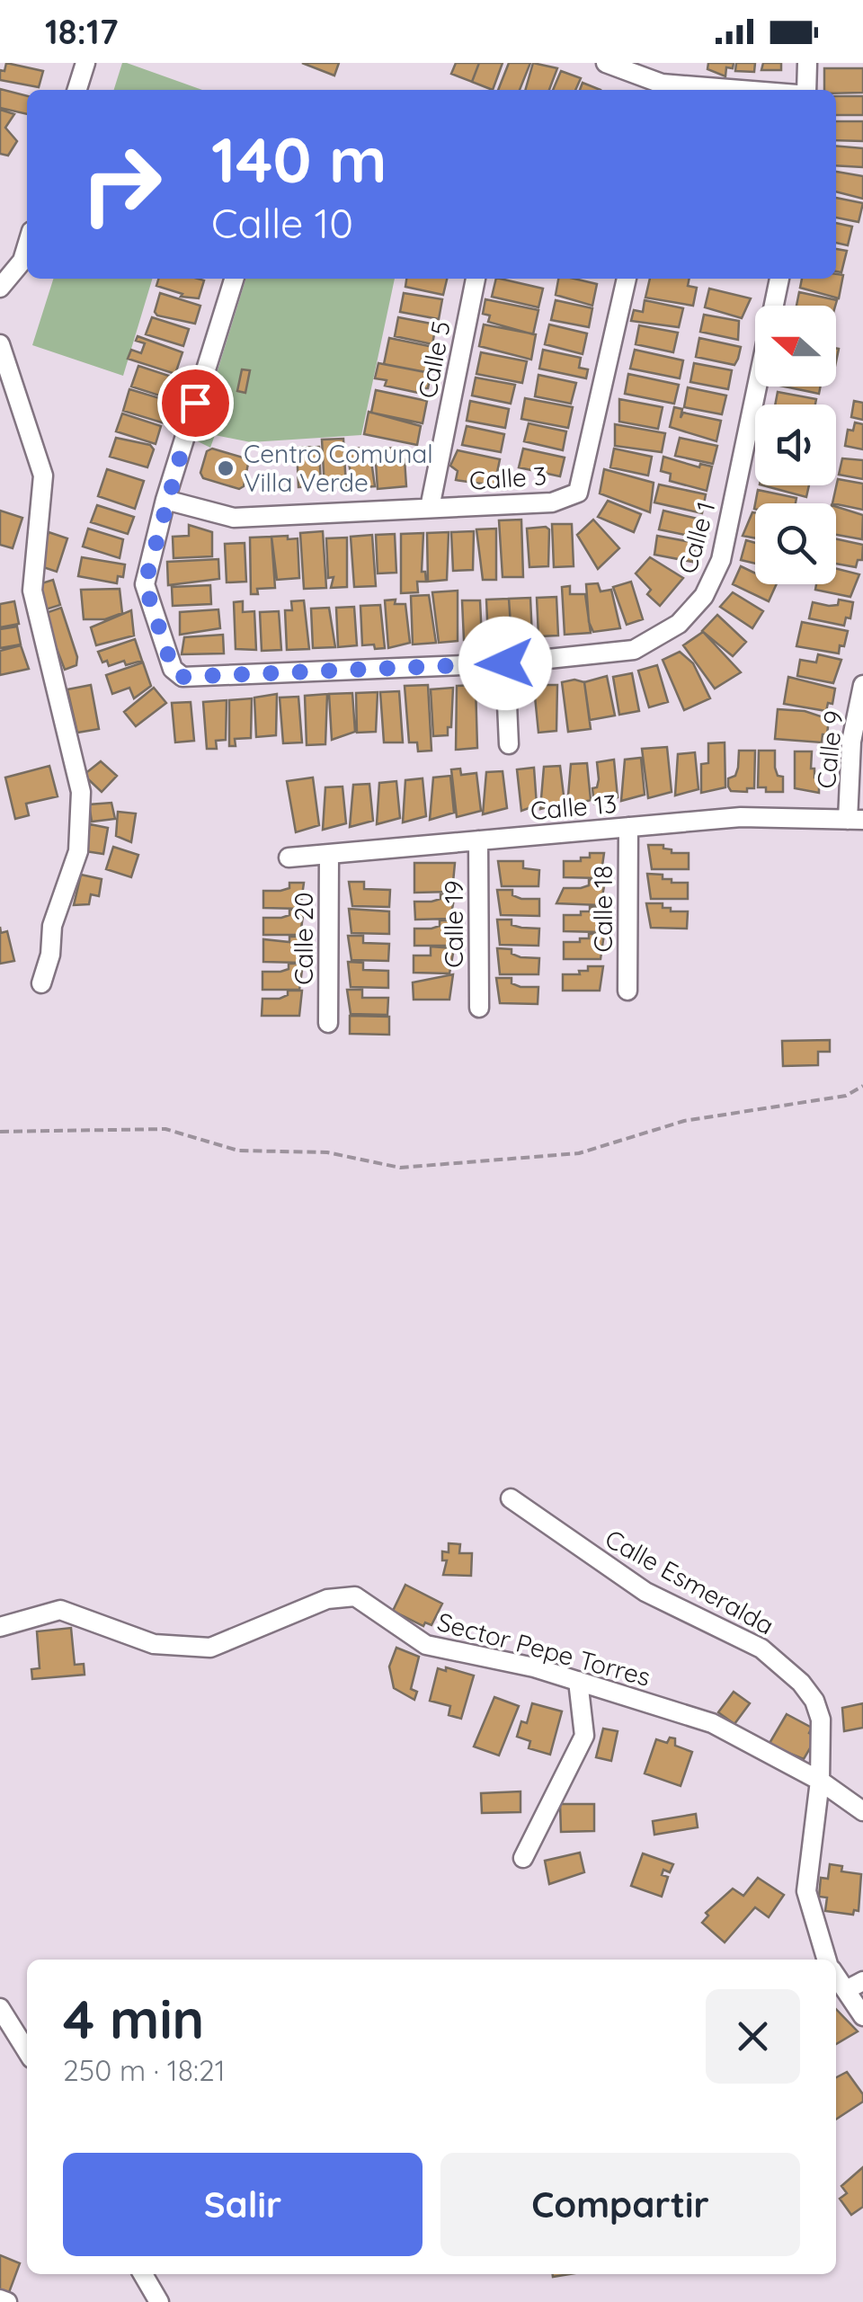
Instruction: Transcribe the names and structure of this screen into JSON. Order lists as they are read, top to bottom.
{
  "streets": {
    "street": [
      "Calle 5",
      "Calle 3",
      "Calle 1",
      "Calle 9",
      "Calle 13",
      "Calle 18",
      "Calle 19",
      "Calle 20",
      "Calle Esmeralda",
      "Sector Pepe Torres"
    ]
  },
  "crossings": [
    ["Calle 5", "Calle 3"],
    ["Calle 3", "Calle 1"],
    ["Calle 9", "Calle 13"],
    ["Calle 13", "Calle 18"],
    ["Calle 13", "Calle 19"],
    ["Calle 13", "Calle 20"],
    ["Calle Esmeralda", "Sector Pepe Torres"]
  ],
  "places": ["Centro Comunal Villa Verde"],
  "north": "left",
  "page": {
    "status": "18:17",
    "turn": ["140 m", "Calle 10"],
    "heading": ["4 min", "250 m · 18:21"],
    "buttons": ["Salir", "Compartir"]
  }
}
